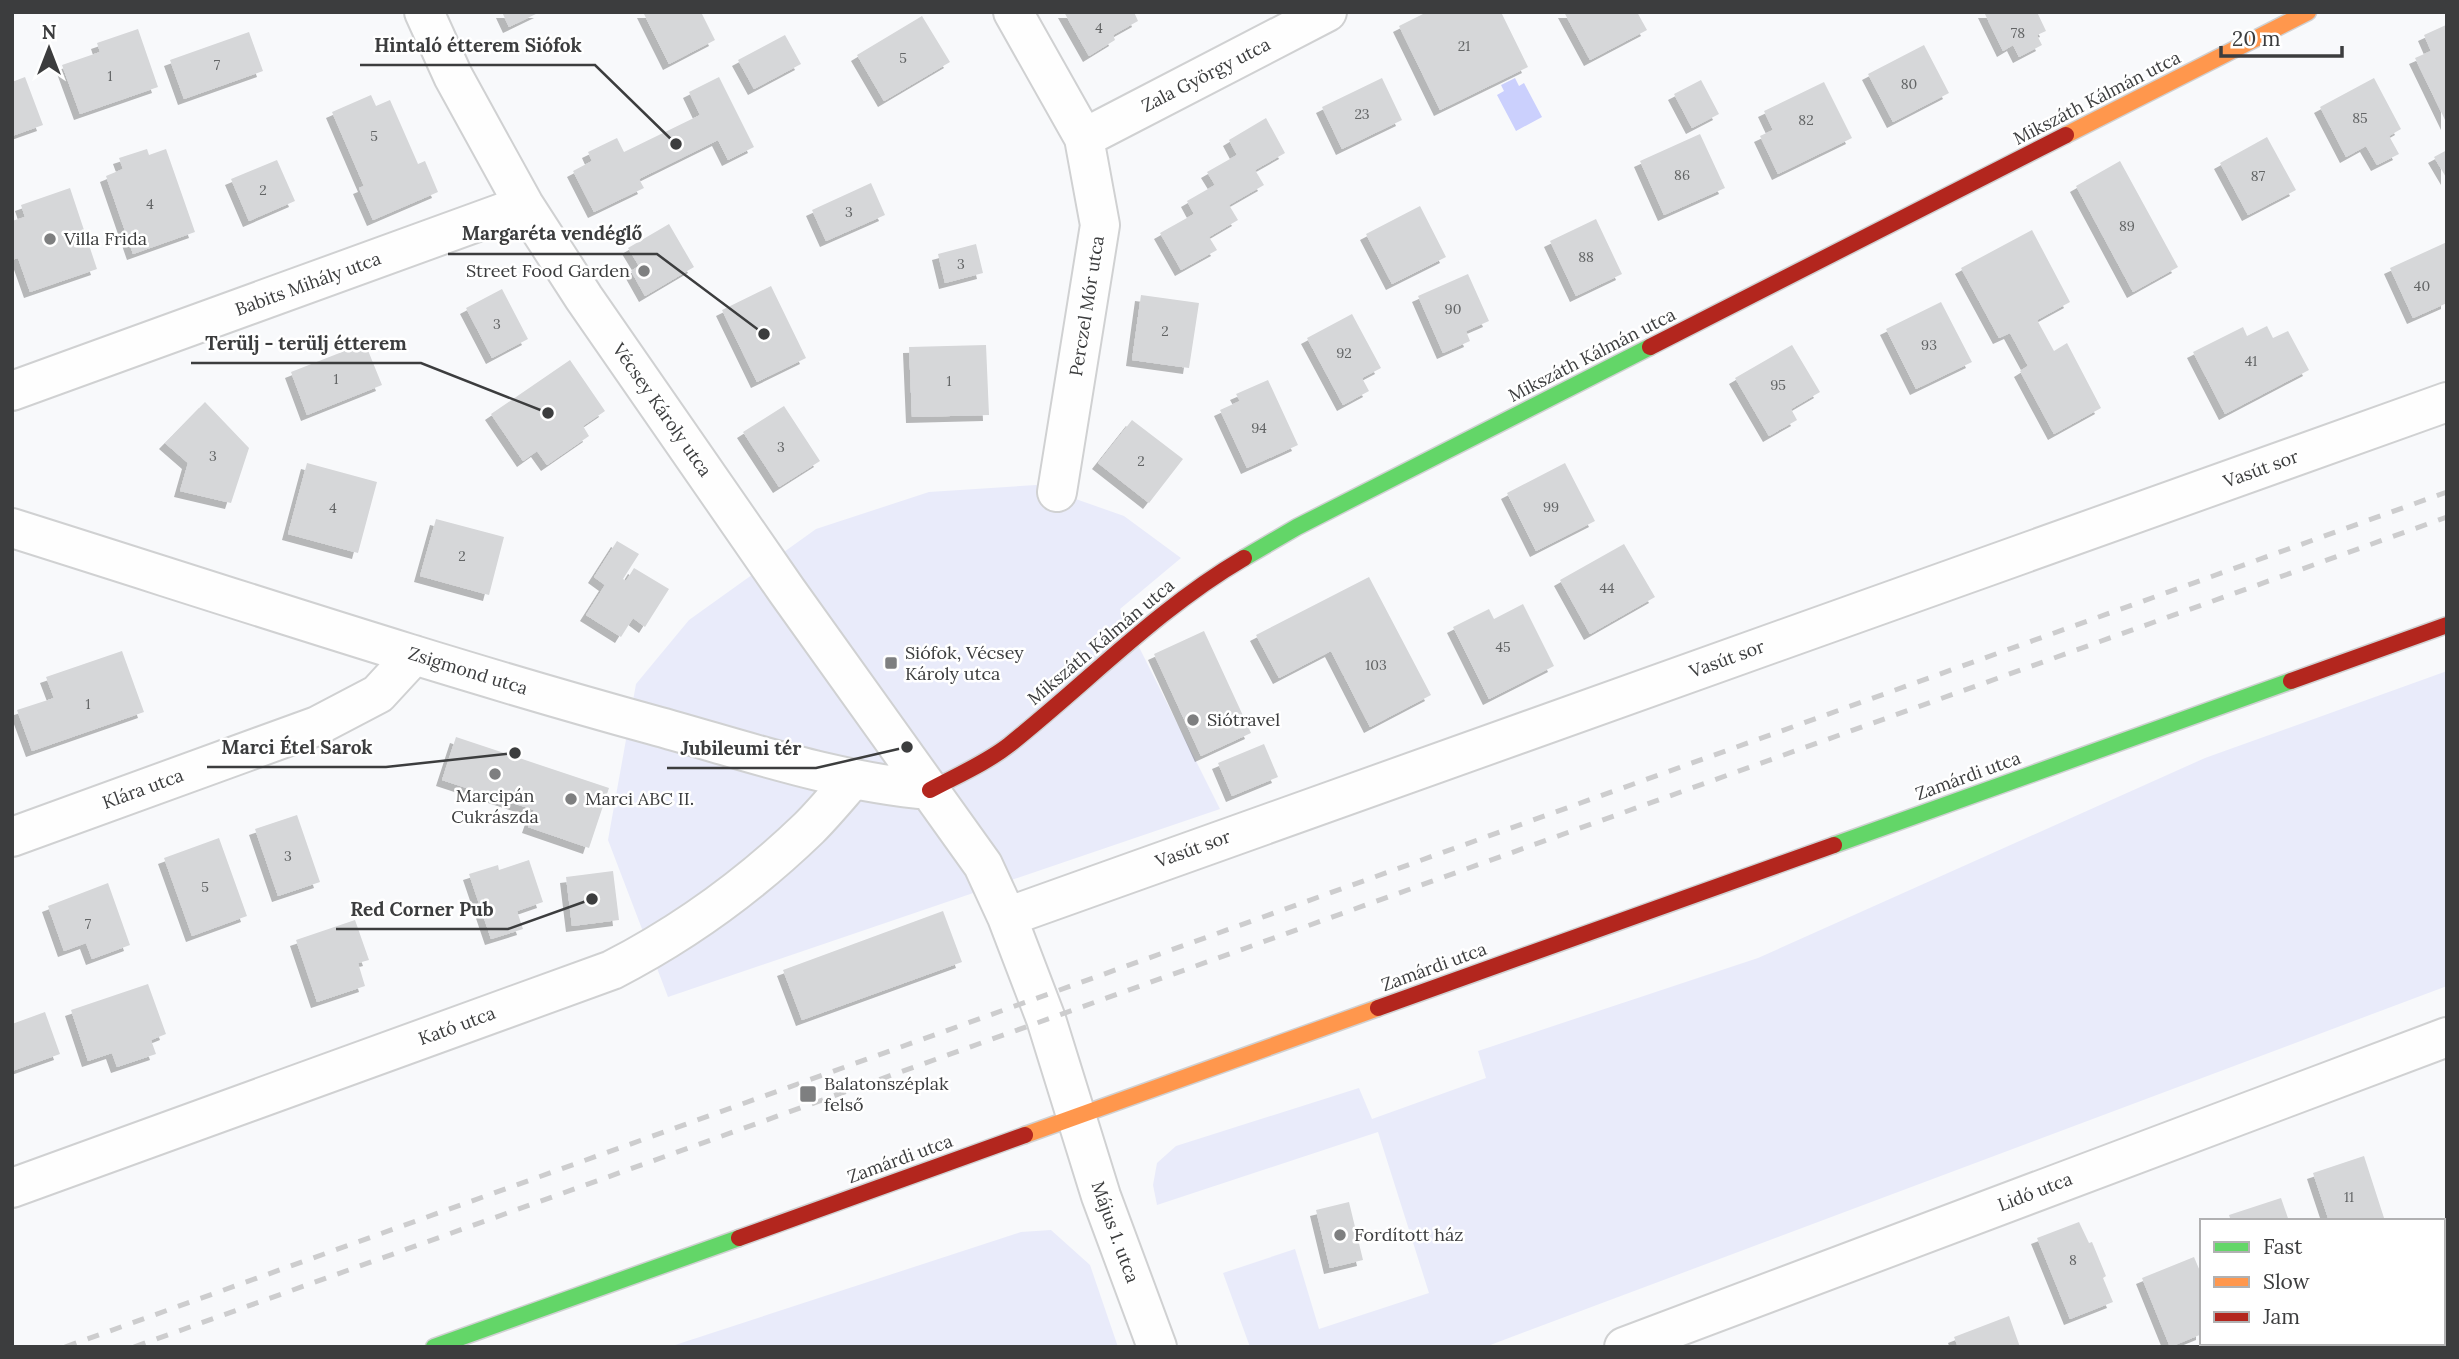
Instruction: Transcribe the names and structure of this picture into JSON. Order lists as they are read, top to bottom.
{
  "streets": {
    "main road": ["Mikszáth Kálmán utca", "Zamárdi utca"],
    "street": [
      "Zala György utca",
      "Babits Mihály utca",
      "Perczel Mór utca",
      "Vécsey Károly utca",
      "Vasút sor",
      "Zsigmond utca",
      "Klára utca",
      "Kató utca",
      "Lidó utca",
      "Május 1. utca"
    ]
  },
  "crossings": [
    ["Zala György utca", "Perczel Mór utca"],
    ["Mikszáth Kálmán utca", "Vécsey Károly utca"],
    ["Mikszáth Kálmán utca", "Zsigmond utca"],
    ["Babits Mihály utca", "Vécsey Károly utca"],
    ["Vécsey Károly utca", "Vasút sor"],
    ["Vécsey Károly utca", "Zsigmond utca"],
    ["Vécsey Károly utca", "Május 1. utca"],
    ["Vasút sor", "Május 1. utca"],
    ["Zsigmond utca", "Klára utca"],
    ["Zsigmond utca", "Kató utca"],
    ["Zamárdi utca", "Május 1. utca"]
  ],
  "places": {
    "other": [
      "Hintaló étterem Siófok",
      "Villa Frida",
      "Street Food Garden",
      "Margaréta vendéglő",
      "Terülj - terülj étterem",
      "Siótravel",
      "Jubileumi tér",
      "Marci Étel Sarok",
      "Marcipán Cukrászda",
      "Marci ABC II.",
      "Red Corner Pub",
      "Fordított ház"
    ],
    "transit": ["Siófok, Vécsey Károly utca", "Balatonszéplak felső"]
  },
  "house_numbers": [
    "4",
    "78",
    "21",
    "5",
    "7",
    "1",
    "80",
    "23",
    "85",
    "82",
    "5",
    "86",
    "87",
    "2",
    "4",
    "3",
    "89",
    "88",
    "3",
    "40",
    "90",
    "3",
    "2",
    "93",
    "92",
    "41",
    "1",
    "1",
    "95",
    "94",
    "3",
    "3",
    "2",
    "99",
    "4",
    "2",
    "44",
    "45",
    "103",
    "1",
    "3",
    "5",
    "7",
    "11",
    "8"
  ],
  "legend": ["Fast", "Slow", "Jam"],
  "scale_bar": "20 m",
  "north": "top"
}
